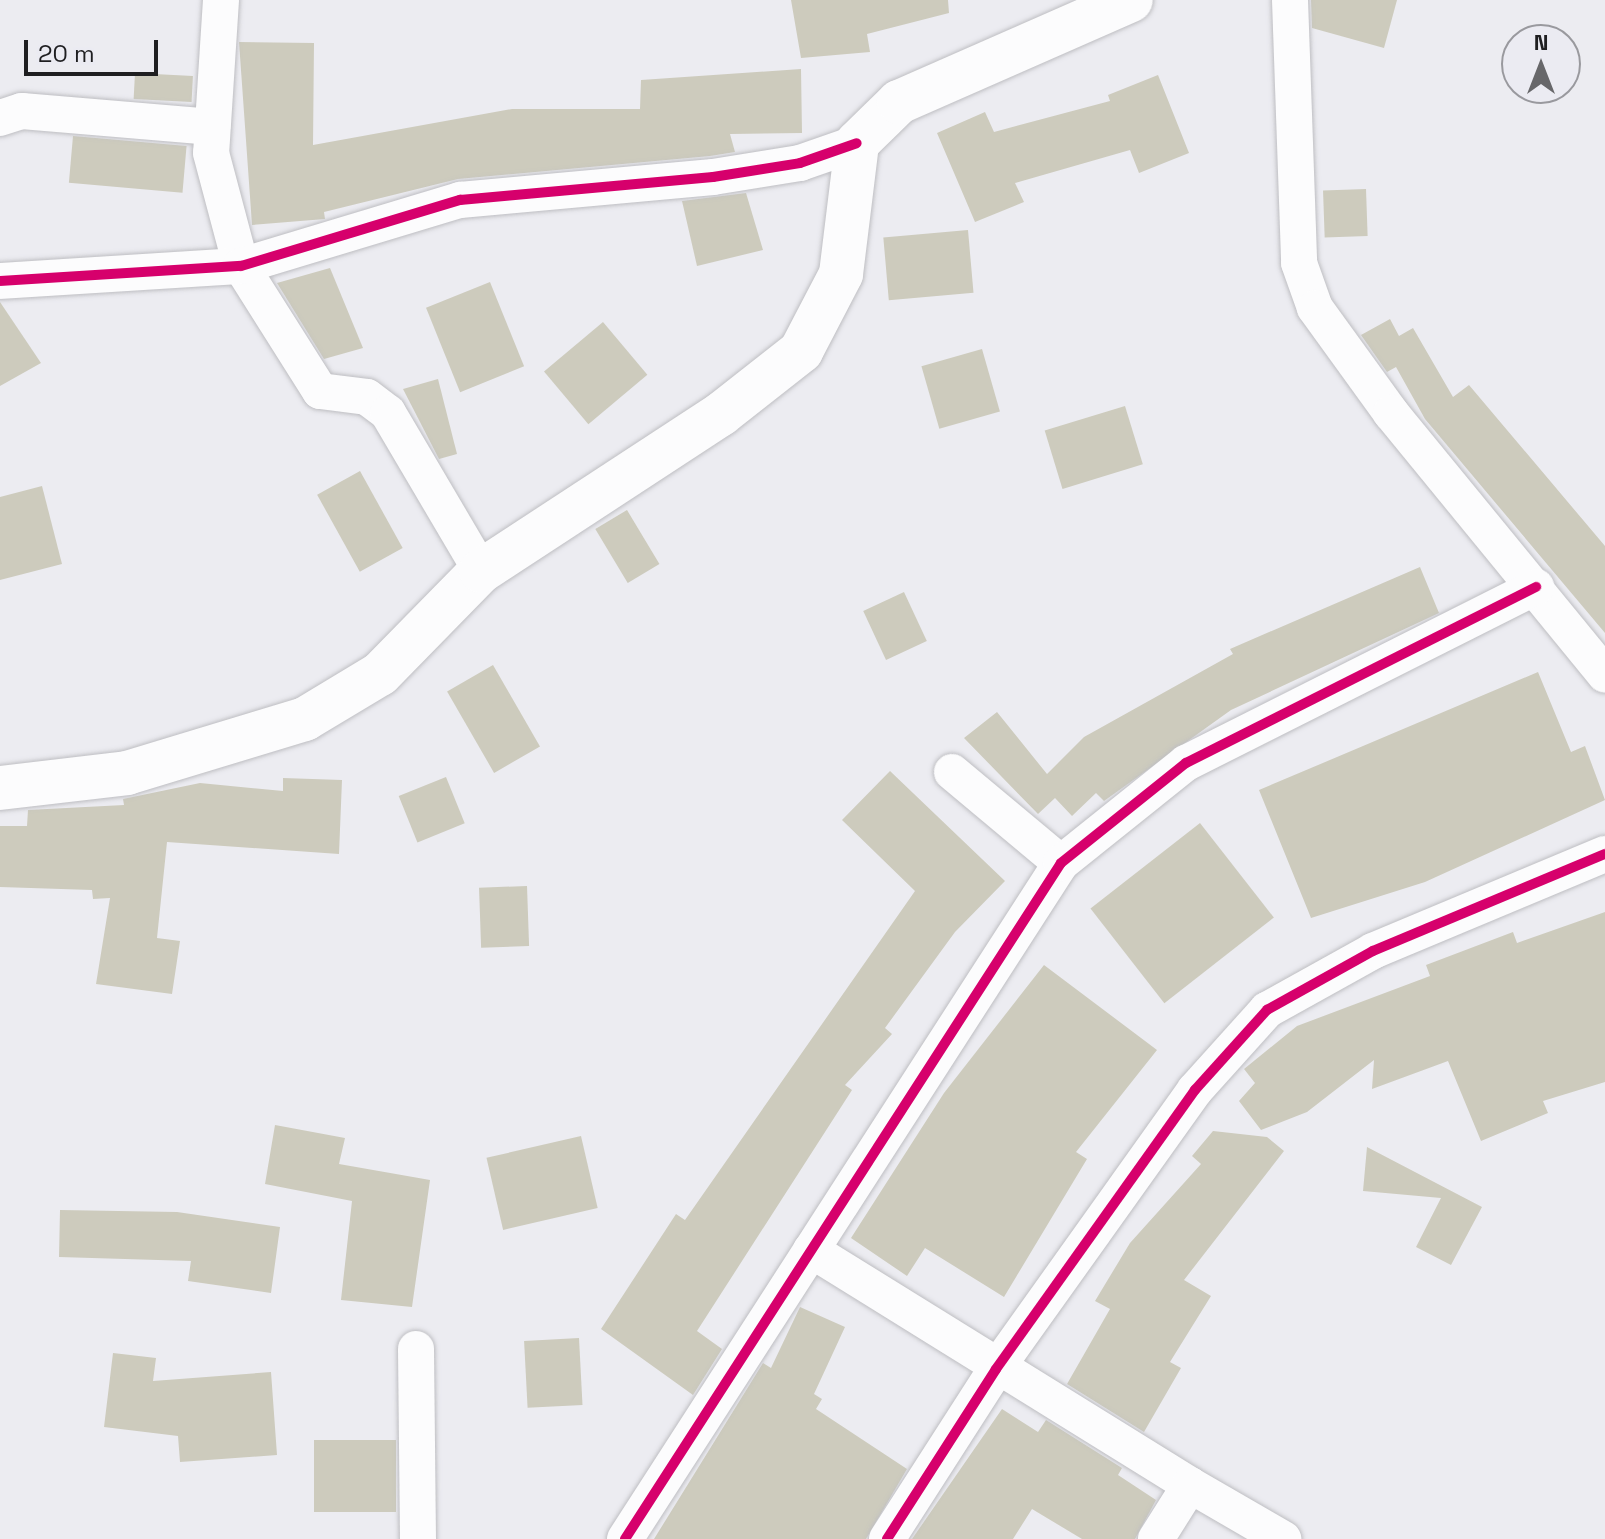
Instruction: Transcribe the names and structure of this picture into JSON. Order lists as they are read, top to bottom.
{
  "scale_bar": "20 m",
  "north": "top"
}
